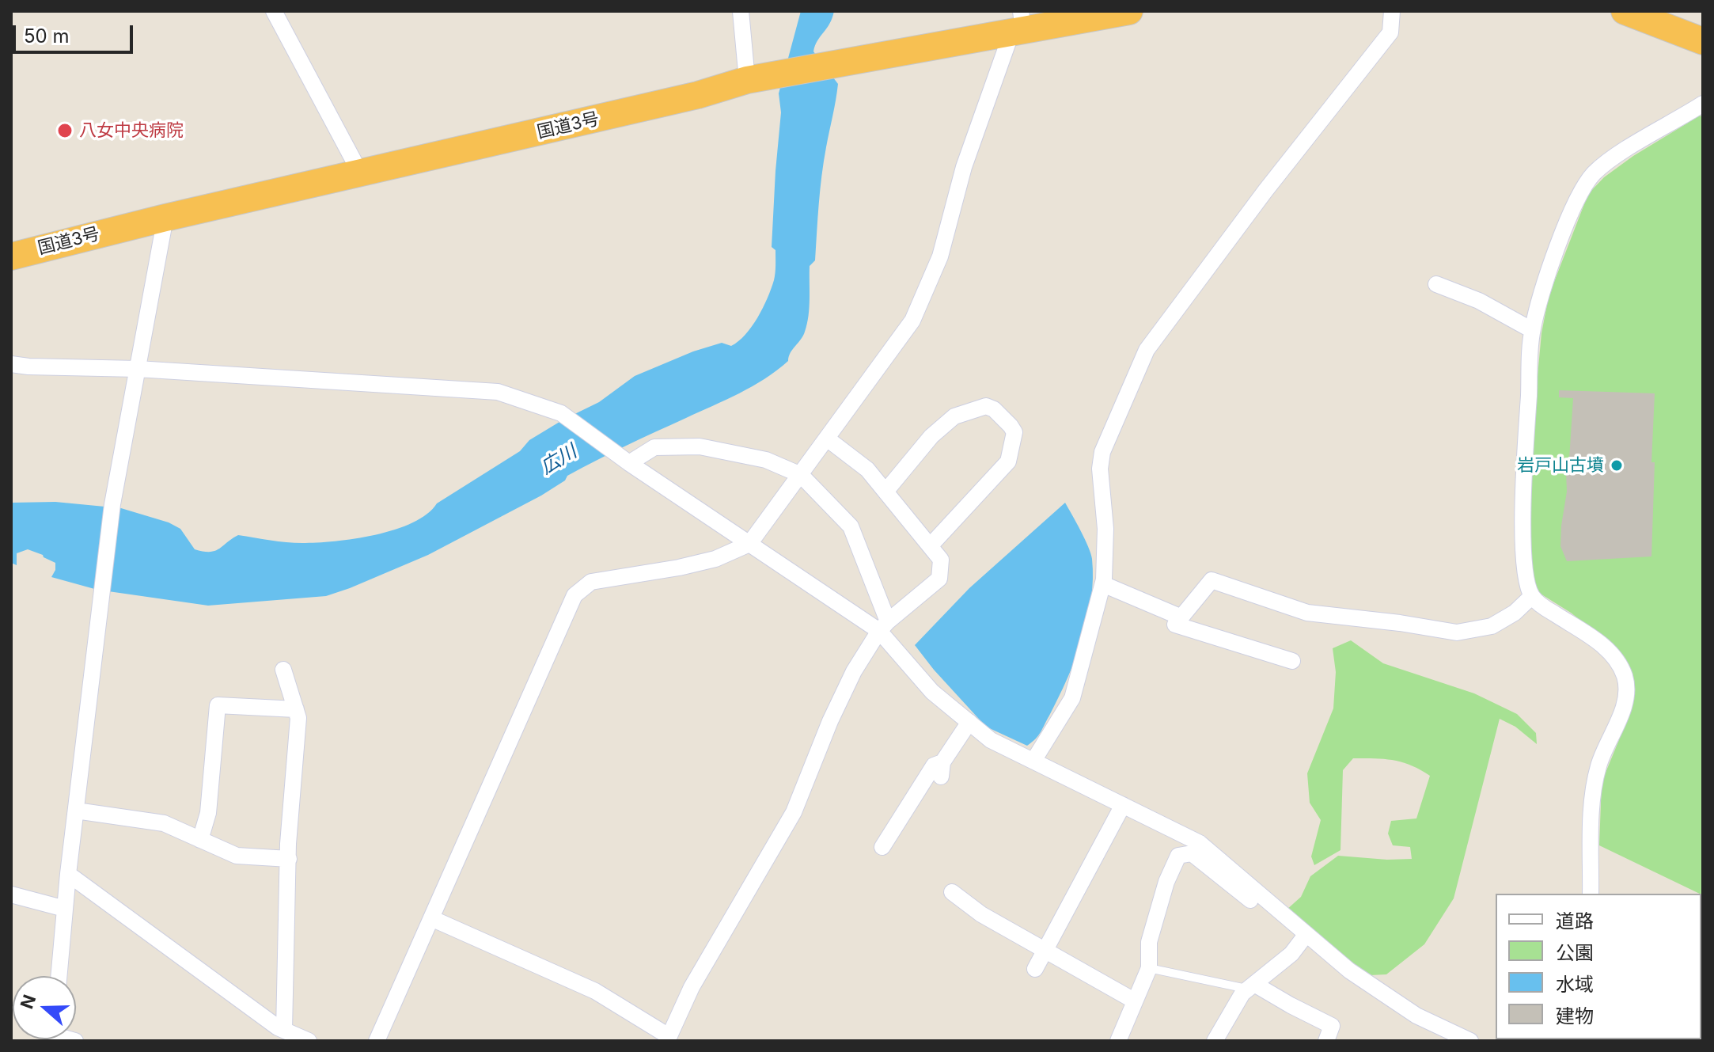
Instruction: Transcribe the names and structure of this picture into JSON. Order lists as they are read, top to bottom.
{
  "streets": {
    "highway": ["国道3号"]
  },
  "water": ["広川"],
  "places": ["八女中央病院", "岩戸山古墳"],
  "legend": [
    "道路",
    "公園",
    "水域",
    "建物"
  ],
  "scale_bar": "50 m",
  "north": "left"
}
